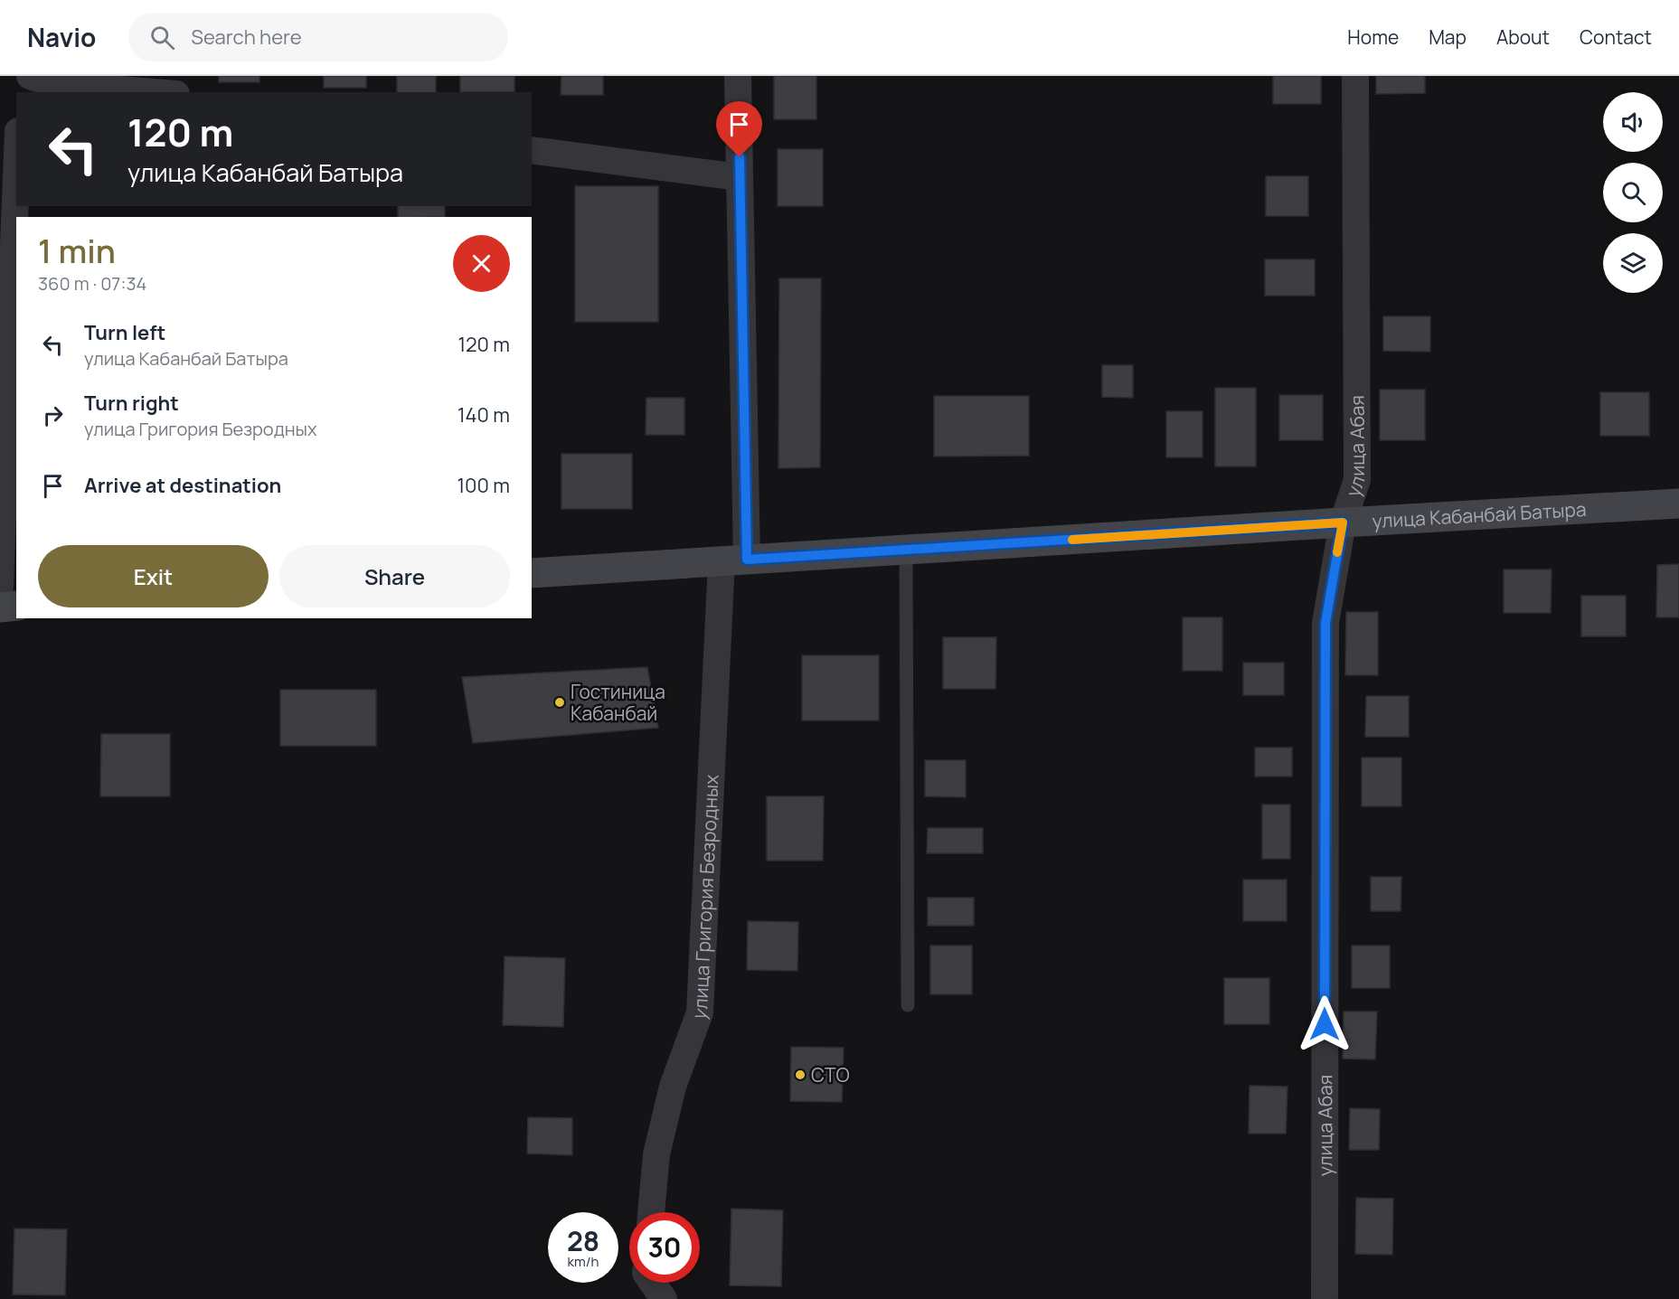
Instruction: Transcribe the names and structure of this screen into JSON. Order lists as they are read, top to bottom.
{
  "streets": {
    "street": ["улица Абая", "улица Кабанбай Батыра", "улица Григория Безродных"]
  },
  "crossings": [
    ["улица Абая", "улица Кабанбай Батыра"],
    ["улица Кабанбай Батыра", "улица Григория Безродных"]
  ],
  "places": ["Гостиница Кабанбай", "СТО"],
  "page": {
    "header": "Navio",
    "search": "Search here",
    "nav": [
      "Home",
      "Map",
      "About",
      "Contact"
    ],
    "turn": ["120 m", "улица Кабанбай Батыра"],
    "heading": ["1 min", "360 m · 07:34"],
    "list": [
      {
        "name": "Turn left",
        "note": "улица Кабанбай Батыра",
        "value": "120 m"
      },
      {
        "name": "Turn right",
        "note": "улица Григория Безродных",
        "value": "140 m"
      },
      {
        "name": "Arrive at destination",
        "value": "100 m"
      }
    ],
    "buttons": ["Exit", "Share"],
    "speed": "28 km/h",
    "limit": "30"
  }
}
